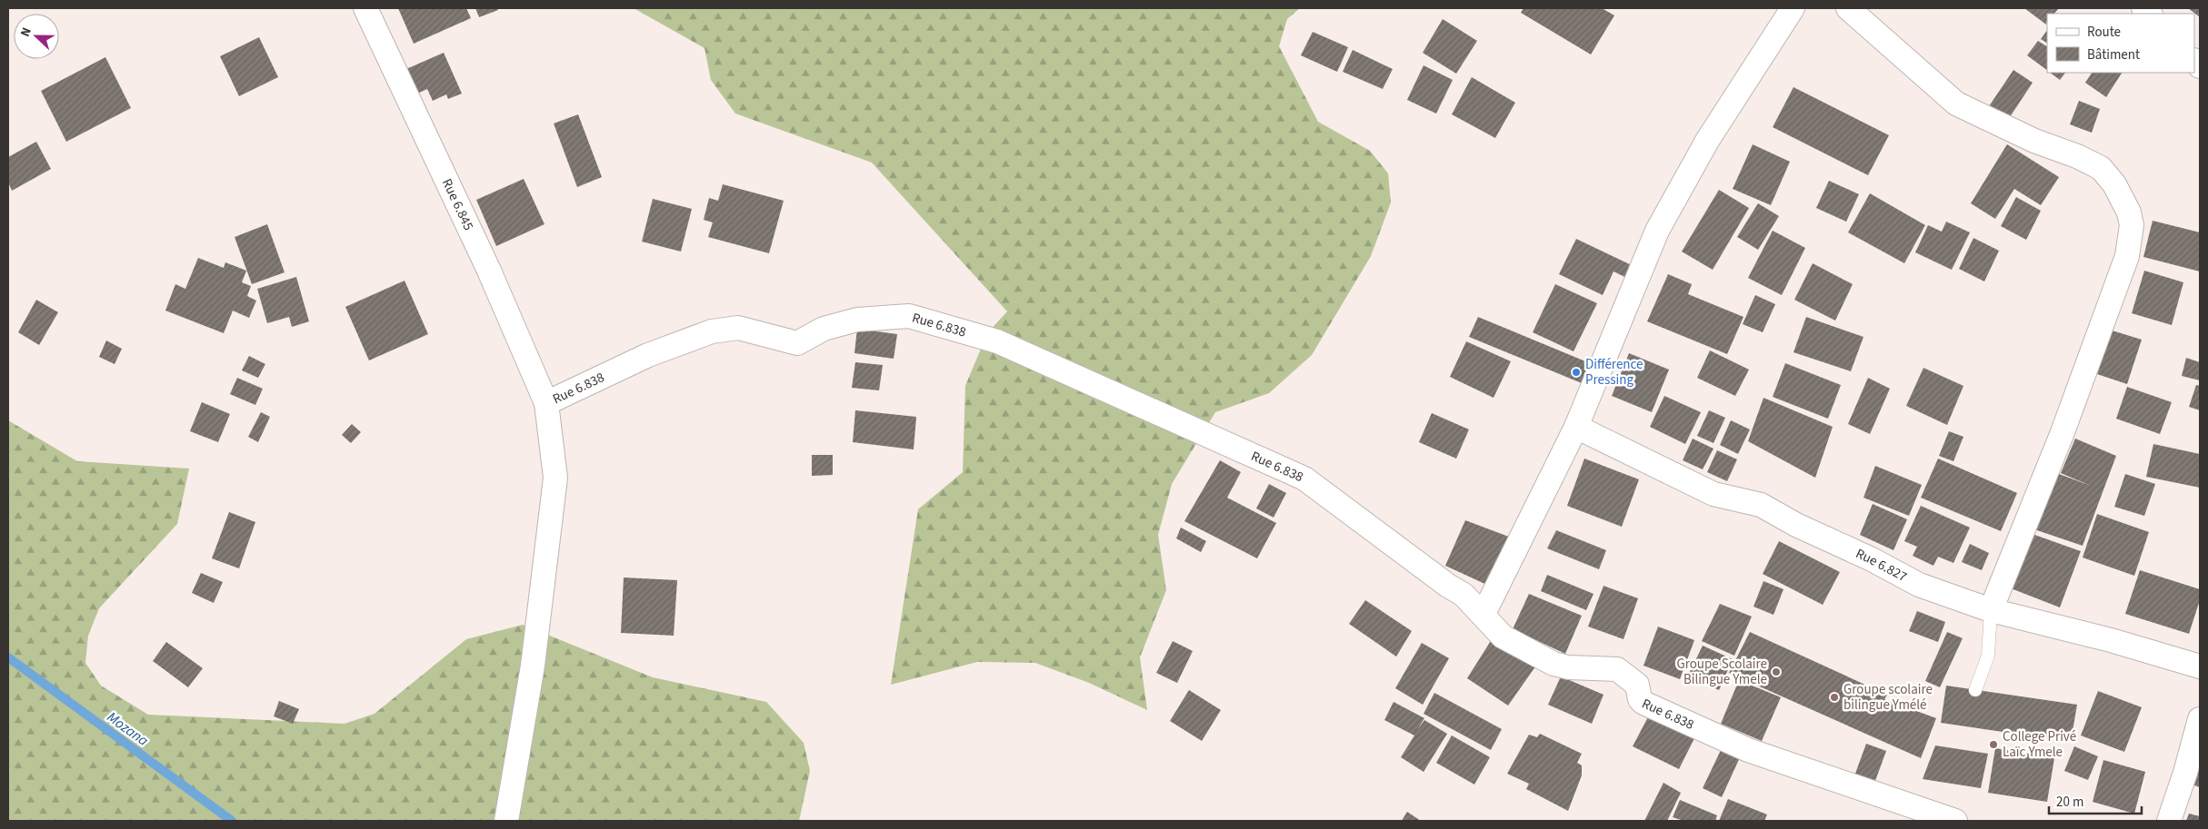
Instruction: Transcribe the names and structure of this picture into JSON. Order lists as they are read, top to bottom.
{
  "streets": {
    "street": ["Rue 6.845", "Rue 6.838", "Rue 6.827"]
  },
  "crossings": [
    ["Rue 6.845", "Rue 6.838"]
  ],
  "water": ["Mozana"],
  "places": [
    "Différence Pressing",
    "Groupe Scolaire Bilingue Ymele",
    "Groupe scolaire bilingue Ymélé",
    "College Privé Laïc Ymele"
  ],
  "legend": ["Route", "Bâtiment"],
  "scale_bar": "20 m",
  "north": "left"
}
